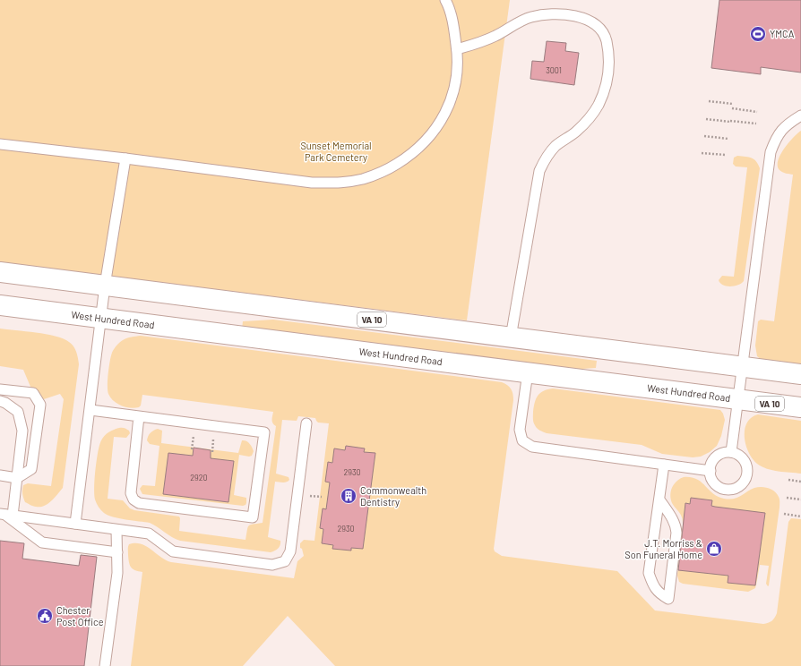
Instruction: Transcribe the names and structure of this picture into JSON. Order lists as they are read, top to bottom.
{
  "streets": {
    "main road": ["VA 10", "West Hundred Road"]
  },
  "parks": ["Sunset Memorial Park Cemetery"],
  "places": {
    "sports": ["YMCA"],
    "building": ["Commonwealth Dentistry"],
    "shop": ["J.T. Morriss & Son Funeral Home"],
    "public building": ["Chester Post Office"]
  },
  "house_numbers": [
    "3001",
    "2930",
    "2920",
    "2930"
  ]
}
